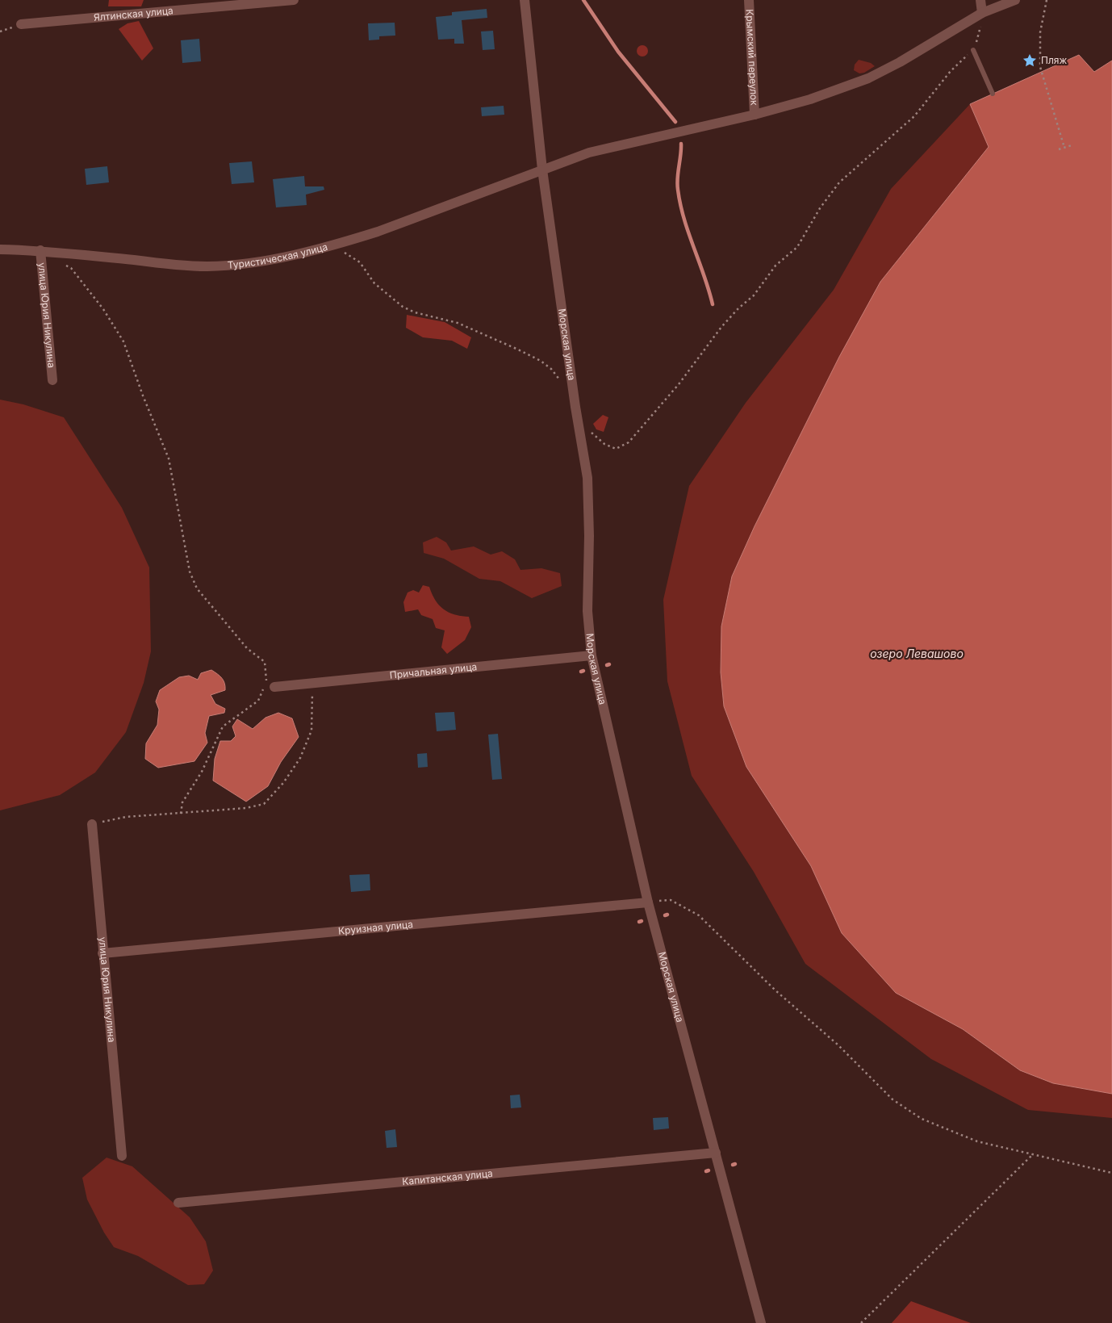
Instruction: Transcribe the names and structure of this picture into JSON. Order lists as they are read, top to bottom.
{
  "streets": {
    "street": [
      "Ялтинская улица",
      "Крымский переулок",
      "Туристическая улица",
      "улица Юрия Никулина",
      "Морская улица",
      "Причальная улица",
      "Круизная улица",
      "Капитанская улица"
    ]
  },
  "crossings": [
    ["Крымский переулок", "Туристическая улица"],
    ["Туристическая улица", "улица Юрия Никулина"],
    ["Туристическая улица", "Морская улица"],
    ["улица Юрия Никулина", "Круизная улица"],
    ["Морская улица", "Причальная улица"],
    ["Морская улица", "Круизная улица"],
    ["Морская улица", "Капитанская улица"]
  ],
  "water": ["озеро Левашово"],
  "places": {
    "place": ["Пляж"]
  }
}
